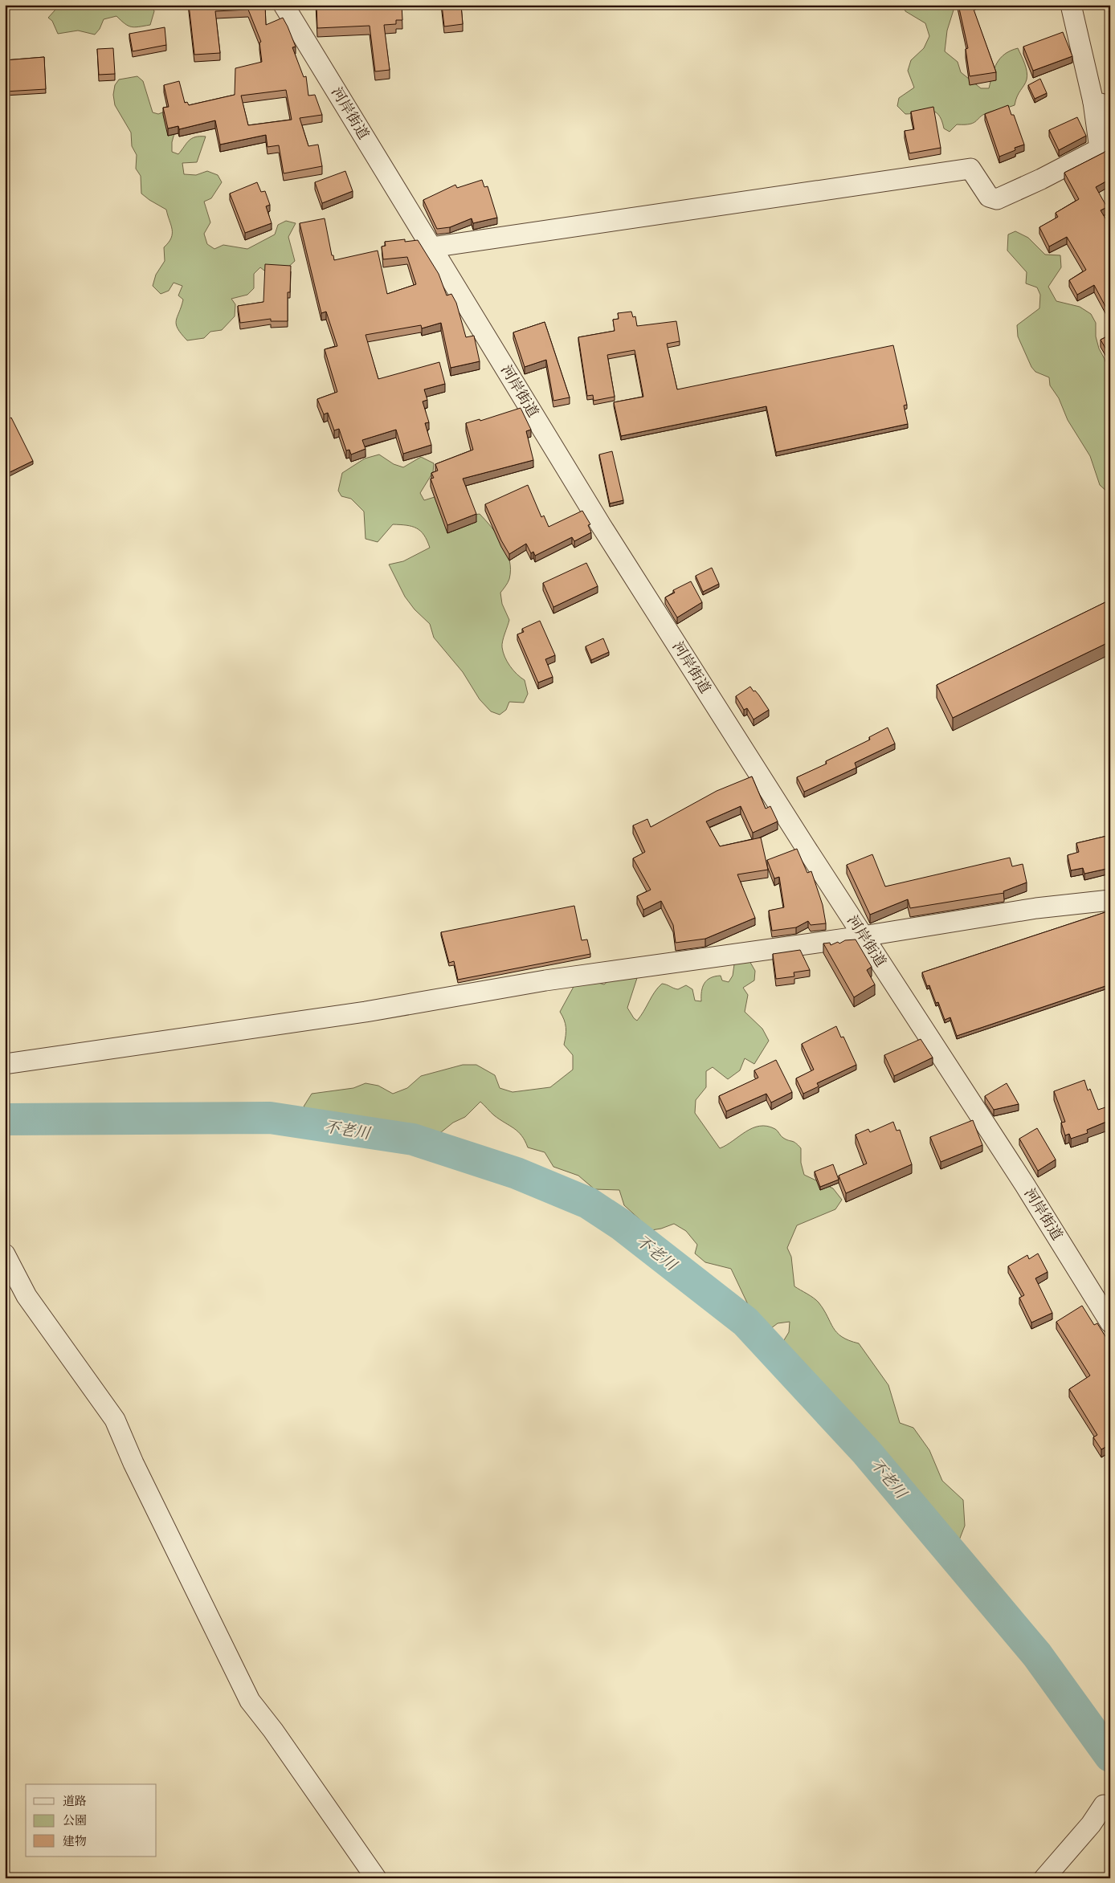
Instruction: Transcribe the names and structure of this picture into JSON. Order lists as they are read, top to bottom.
{
  "streets": {
    "street": ["河岸街道"]
  },
  "water": ["不老川"],
  "legend": ["道路", "公園", "建物"]
}
